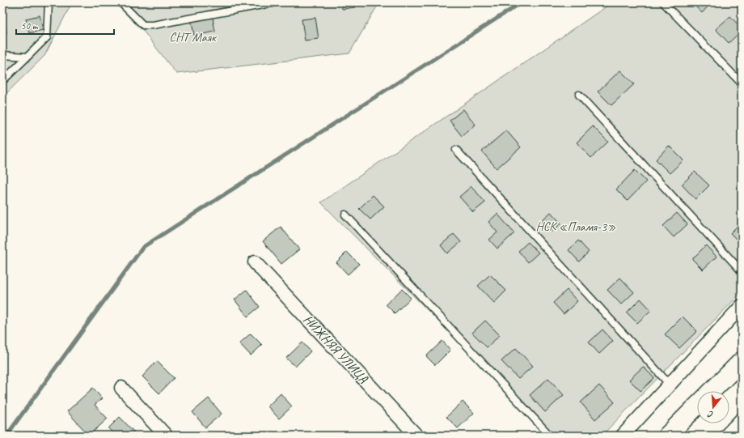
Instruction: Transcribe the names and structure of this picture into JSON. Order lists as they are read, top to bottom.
{
  "streets": {
    "street": ["НИЖНЯЯ УЛИЦА"]
  },
  "parks": ["СНТ Маяк", "НСК «Пламя-3»"],
  "scale_bar": "50 m",
  "north": "bottom"
}
